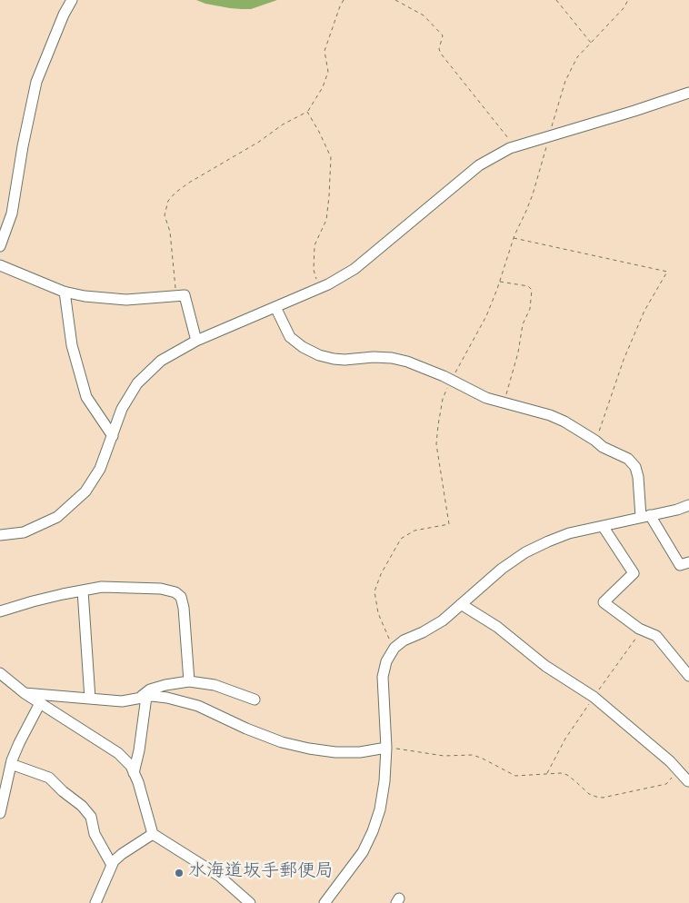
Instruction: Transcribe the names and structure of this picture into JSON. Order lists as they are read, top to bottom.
{
  "places": ["水海道坂手郵便局"]
}
